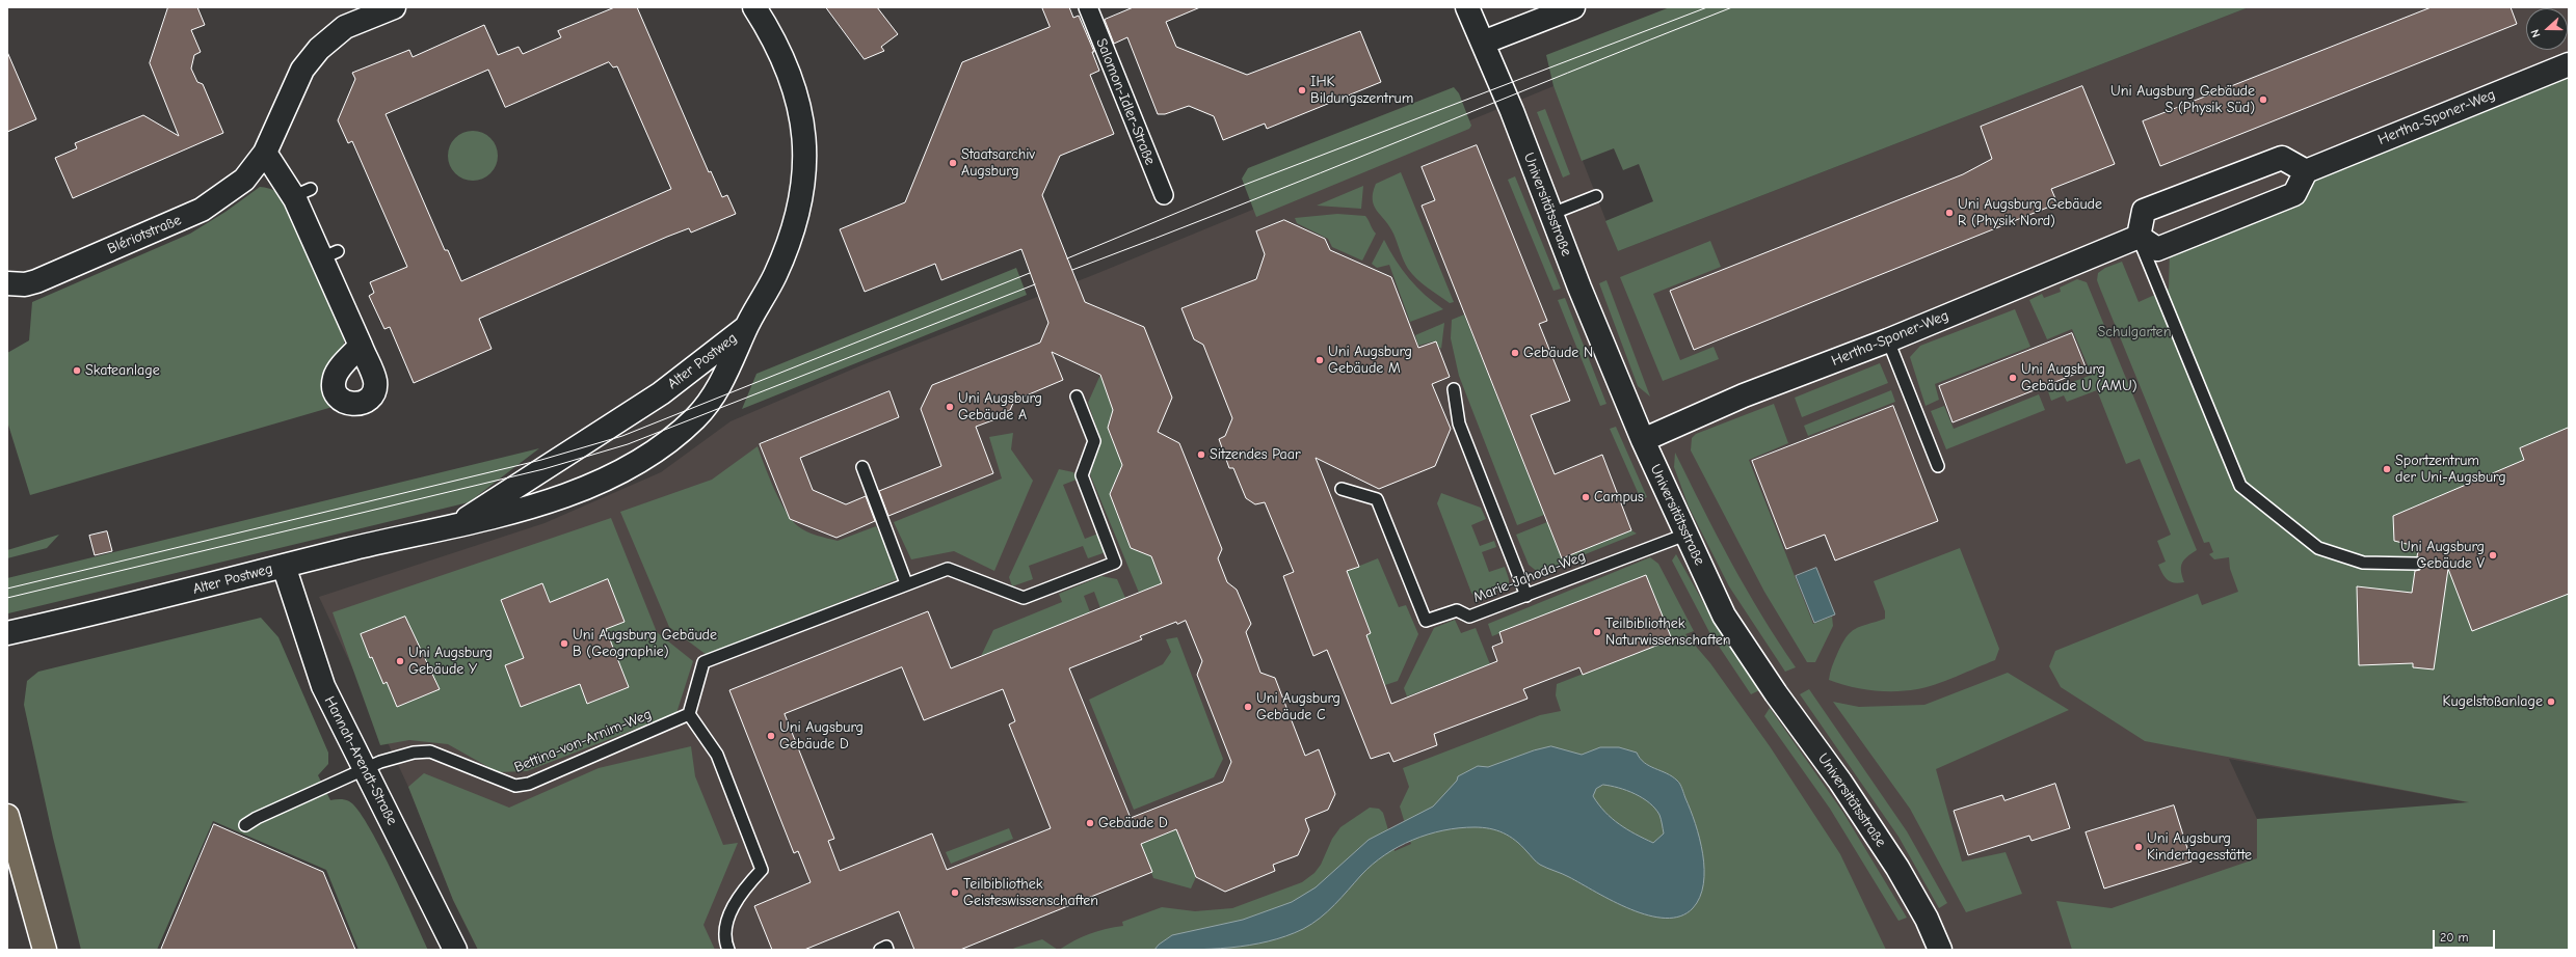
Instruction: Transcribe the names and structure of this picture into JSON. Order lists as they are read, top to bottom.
{
  "streets": {
    "street": [
      "Salomon-Idler-Straße",
      "Hertha-Sponer-Weg",
      "Universitätsstraße",
      "Blériotstraße",
      "Alter Postweg",
      "Hannah-Arendt-Straße"
    ],
    "lane": ["Marie-Jahoda-Weg", "Bettina-von-Arnim-Weg"]
  },
  "crossings": [
    ["Hertha-Sponer-Weg", "Universitätsstraße"],
    ["Universitätsstraße", "Marie-Jahoda-Weg"],
    ["Alter Postweg", "Hannah-Arendt-Straße"],
    ["Bettina-von-Arnim-Weg", "Hannah-Arendt-Straße"]
  ],
  "parks": ["Schulgarten"],
  "places": [
    "IHK Bildungszentrum",
    "Uni Augsburg Gebäude S (Physik Süd)",
    "Staatsarchiv Augsburg",
    "Uni Augsburg Gebäude R (Physik Nord)",
    "Gebäude N",
    "Uni Augsburg Gebäude M",
    "Skateanlage",
    "Uni Augsburg Gebäude U (AMU)",
    "Uni Augsburg Gebäude A",
    "Sitzendes Paar",
    "Sportzentrum der Uni-Augsburg",
    "Campus",
    "Uni Augsburg Gebäude V",
    "Teilbibliothek Naturwissenschaften",
    "Uni Augsburg Gebäude B (Geographie)",
    "Uni Augsburg Gebäude Y",
    "Kugelstoßanlage",
    "Uni Augsburg Gebäude C",
    "Uni Augsburg Gebäude D",
    "Gebäude D",
    "Uni Augsburg Kindertagesstätte",
    "Teilbibliothek Geisteswissenschaften"
  ],
  "scale_bar": "20 m",
  "north": "left"
}
